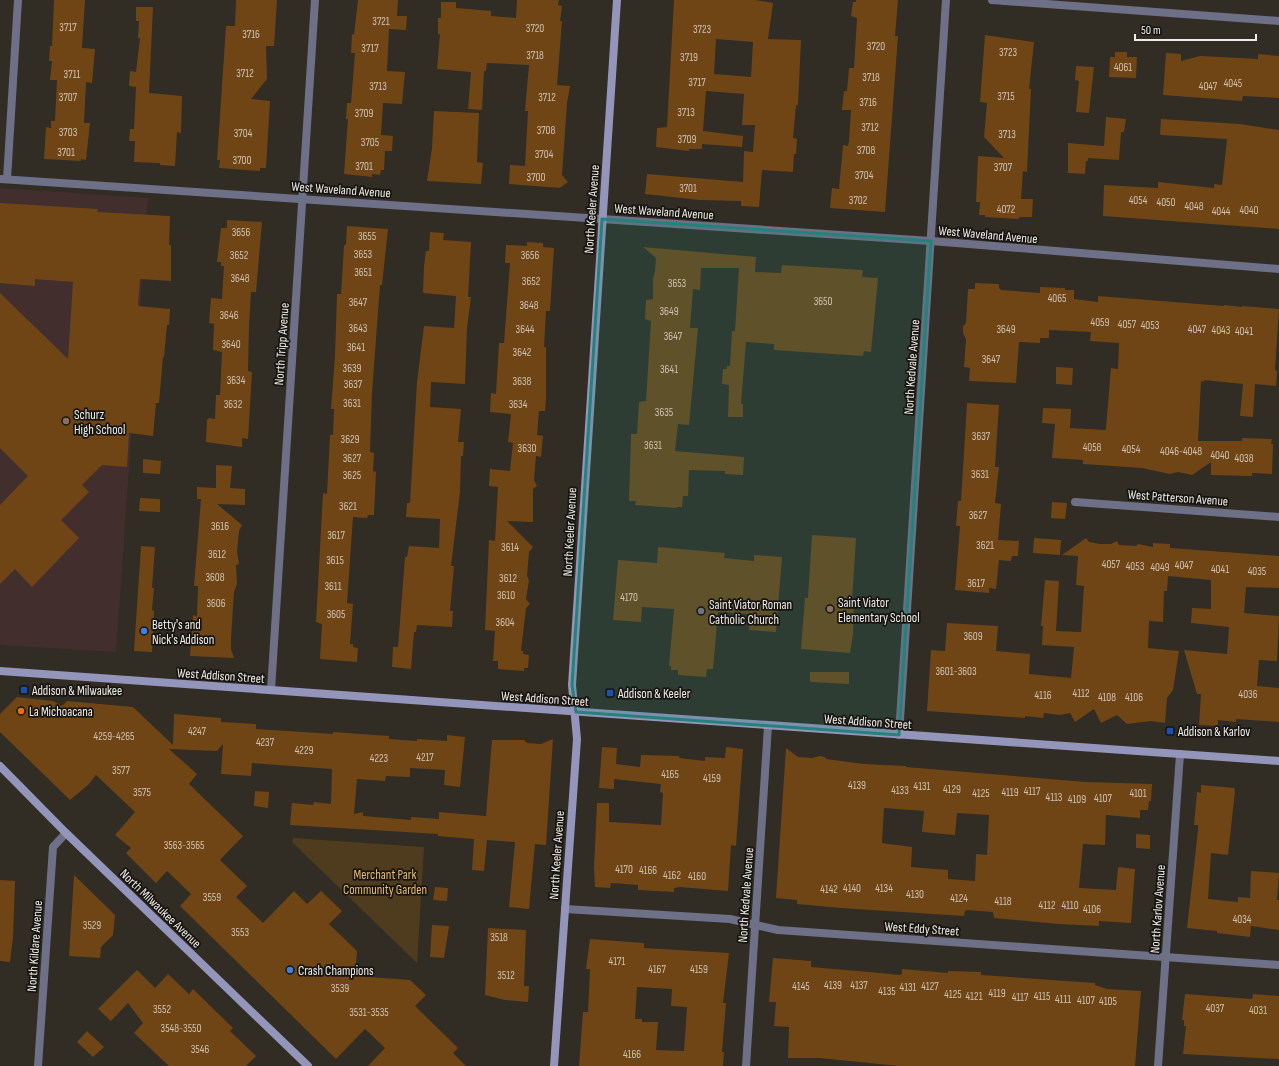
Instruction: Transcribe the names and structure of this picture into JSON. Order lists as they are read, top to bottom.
{
  "streets": {
    "street": [
      "West Waveland Avenue",
      "North Keeler Avenue",
      "North Tripp Avenue",
      "North Kedvale Avenue",
      "West Patterson Avenue",
      "West Addison Street",
      "North Milwaukee Avenue",
      "North Karlov Avenue",
      "West Eddy Street",
      "North Kildare Avenue"
    ]
  },
  "crossings": [
    ["West Waveland Avenue", "North Keeler Avenue"],
    ["West Waveland Avenue", "North Tripp Avenue"],
    ["West Waveland Avenue", "North Kedvale Avenue"],
    ["North Keeler Avenue", "West Addison Street"],
    ["North Keeler Avenue", "West Eddy Street"],
    ["North Tripp Avenue", "West Addison Street"],
    ["North Kedvale Avenue", "West Addison Street"],
    ["North Kedvale Avenue", "West Eddy Street"],
    ["West Addison Street", "North Karlov Avenue"],
    ["North Milwaukee Avenue", "North Kildare Avenue"],
    ["North Karlov Avenue", "West Eddy Street"]
  ],
  "parks": ["Merchant Park Community Garden"],
  "places": {
    "other": [
      "Schurz High School",
      "Saint Viator Elementary School",
      "Saint Viator Roman Catholic Church",
      "Betty's and Nick's Addison",
      "La Michoacana",
      "Crash Champions"
    ],
    "transit": ["Addison & Milwaukee", "Addison & Keeler", "Addison & Karlov"]
  },
  "house_numbers": [
    "3721",
    "3717",
    "3720",
    "3723",
    "3716",
    "3720",
    "3717",
    "3723",
    "3718",
    "3719",
    "4061",
    "3712",
    "3711",
    "3718",
    "3717",
    "4045",
    "3713",
    "4047",
    "3715",
    "3707",
    "3712",
    "3716",
    "3713",
    "3709",
    "3712",
    "3708",
    "3703",
    "3704",
    "3713",
    "3709",
    "3705",
    "3708",
    "3701",
    "3704",
    "3700",
    "3701",
    "3707",
    "3704",
    "3700",
    "3701",
    "3702",
    "4054",
    "4050",
    "4048",
    "4072",
    "4040",
    "4044",
    "3656",
    "3655",
    "3653",
    "3652",
    "3656",
    "3651",
    "3648",
    "3652",
    "3653",
    "4065",
    "3650",
    "3647",
    "3648",
    "3649",
    "3646",
    "4059",
    "4057",
    "4053",
    "3643",
    "3644",
    "3649",
    "4047",
    "4043",
    "4041",
    "3647",
    "3640",
    "3641",
    "3642",
    "3647",
    "3639",
    "3641",
    "3634",
    "3638",
    "3637",
    "3631",
    "3632",
    "3634",
    "3635",
    "3637",
    "3629",
    "3631",
    "4058",
    "3630",
    "4054",
    "4046-4048",
    "4040",
    "3627",
    "4038",
    "3631",
    "3625",
    "3621",
    "3627",
    "3616",
    "3617",
    "3621",
    "3614",
    "3612",
    "3615",
    "4057",
    "4047",
    "4053",
    "4049",
    "4041",
    "4035",
    "3608",
    "3612",
    "3617",
    "3611",
    "3610",
    "4170",
    "3606",
    "3605",
    "3604",
    "3609",
    "3601-3603",
    "4112",
    "4036",
    "4116",
    "4108",
    "4106",
    "4247",
    "4259-4265",
    "4237",
    "4229",
    "4217",
    "4223",
    "3577",
    "4165",
    "4159",
    "4139",
    "4131",
    "4129",
    "4133",
    "4117",
    "3575",
    "4119",
    "4125",
    "4101",
    "4113",
    "4107",
    "4109",
    "3563-3565",
    "4170",
    "4166",
    "4162",
    "4160",
    "4140",
    "4134",
    "4142",
    "4130",
    "3559",
    "4124",
    "4118",
    "4112",
    "4110",
    "4106",
    "4034",
    "3529",
    "3553",
    "3518",
    "4171",
    "4167",
    "4159",
    "3512",
    "4139",
    "4137",
    "4145",
    "4127",
    "4131",
    "3539",
    "4135",
    "4119",
    "4125",
    "4121",
    "4115",
    "4117",
    "4111",
    "4107",
    "4105",
    "4037",
    "3552",
    "4031",
    "3531-3535",
    "3548-3550",
    "3546",
    "4166"
  ],
  "scale_bar": "50 m"
}
